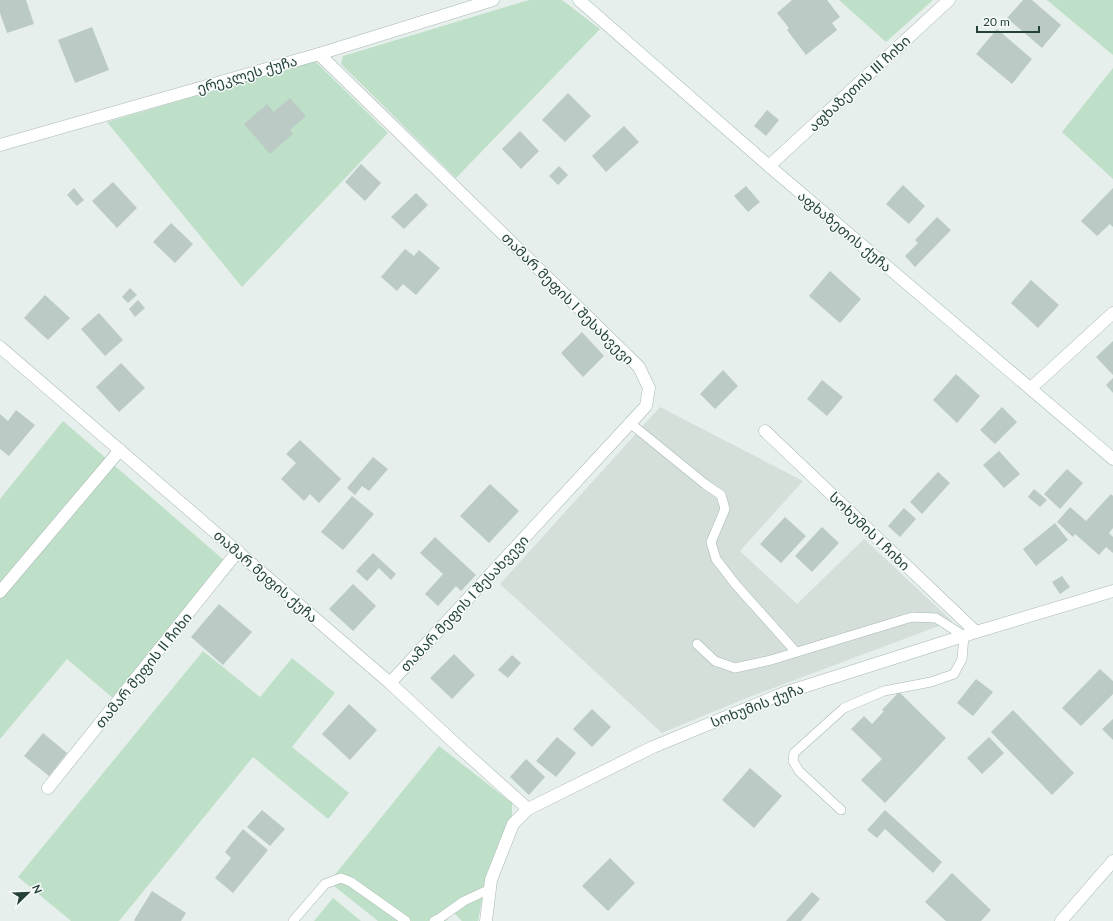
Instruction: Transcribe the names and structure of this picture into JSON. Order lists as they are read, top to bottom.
{
  "streets": {
    "street": [
      "ერეკლეს ქუჩა",
      "აფხაზეთის III ჩიხი",
      "აფხაზეთის ქუჩა",
      "თამარ მეფის I შესახვევი",
      "სოხუმის I ჩიხი",
      "თამარ მეფის ქუჩა",
      "თამარ მეფის II ჩიხი",
      "სოხუმის ქუჩა"
    ]
  },
  "crossings": [
    ["ერეკლეს ქუჩა", "თამარ მეფის I შესახვევი"],
    ["აფხაზეთის III ჩიხი", "აფხაზეთის ქუჩა"],
    ["თამარ მეფის I შესახვევი", "თამარ მეფის ქუჩა"],
    ["სოხუმის I ჩიხი", "სოხუმის ქუჩა"],
    ["თამარ მეფის ქუჩა", "თამარ მეფის II ჩიხი"],
    ["თამარ მეფის ქუჩა", "სოხუმის ქუჩა"]
  ],
  "scale_bar": "20 m",
  "north": "top right"
}
